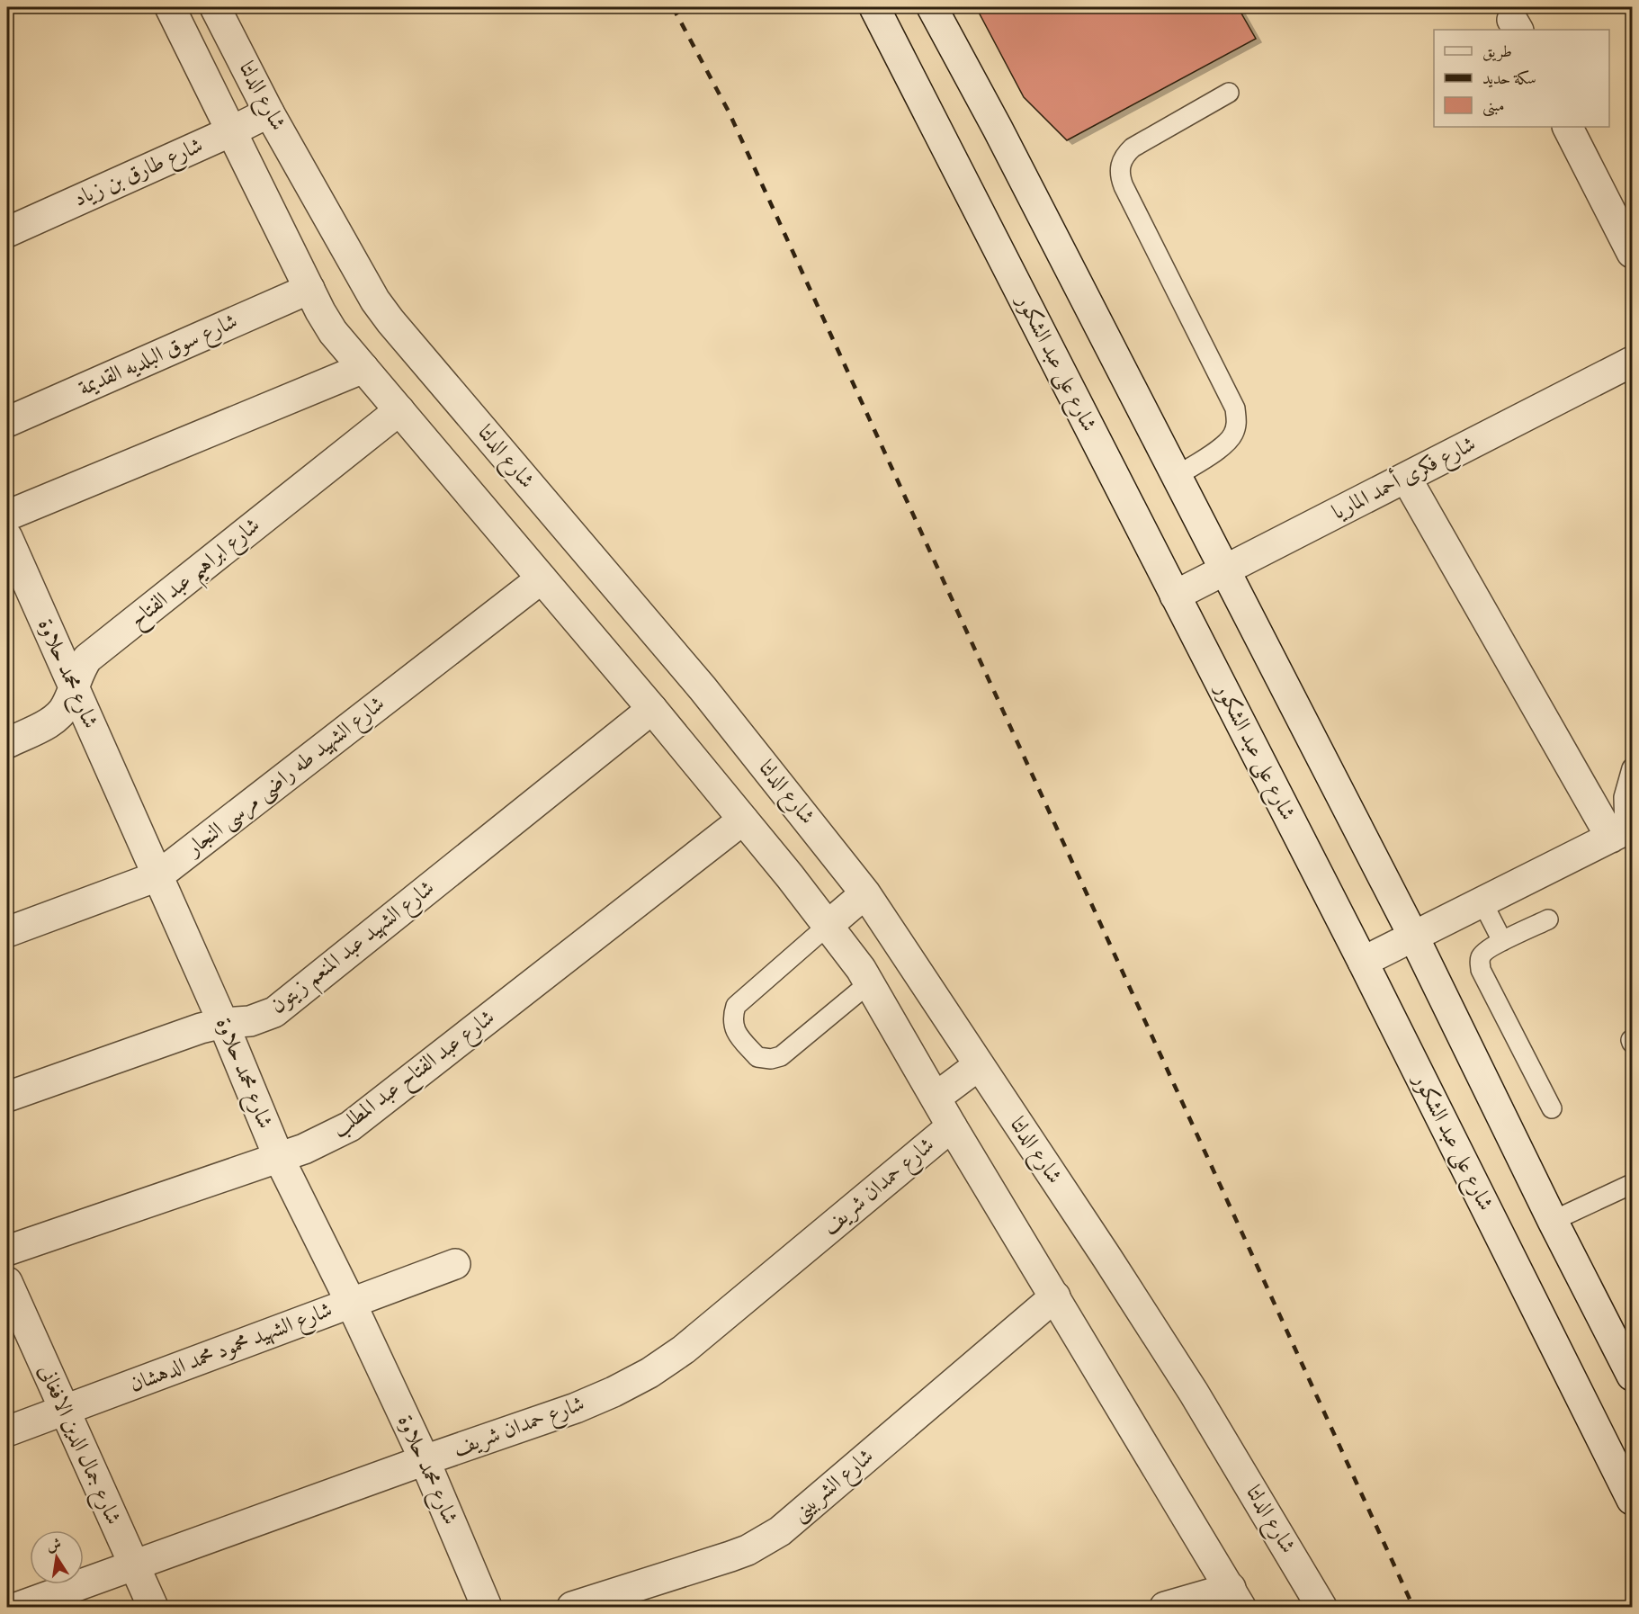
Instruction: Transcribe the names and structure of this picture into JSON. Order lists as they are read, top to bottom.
{
  "streets": {
    "street": [
      "شارع الدلتا",
      "شارع طارق بن زياد",
      "شارع سوق البلديه القديمة",
      "شارع على عبد الشكور",
      "شارع فكرى أحمد الماريا",
      "شارع ابراهيم عبد الفتاح",
      "شارع محمد حلاوة",
      "شارع الشهيد طه راضى مرسى النجار",
      "شارع الشهيد عبد المنعم زيتون",
      "شارع عبد الفتاح عبد المطلب",
      "شارع حمدان شريف",
      "شارع الشهيد محمود محمد الدهشان",
      "شارع جمال الدين الافغانى",
      "شارع الشربينى"
    ]
  },
  "crossings": [
    ["شارع الدلتا", "شارع طارق بن زياد"],
    ["شارع الدلتا", "شارع سوق البلديه القديمة"],
    ["شارع الدلتا", "شارع ابراهيم عبد الفتاح"],
    ["شارع الدلتا", "شارع الشهيد طه راضى مرسى النجار"],
    ["شارع الدلتا", "شارع الشهيد عبد المنعم زيتون"],
    ["شارع الدلتا", "شارع عبد الفتاح عبد المطلب"],
    ["شارع الدلتا", "شارع حمدان شريف"],
    ["شارع الدلتا", "شارع الشربينى"],
    ["شارع على عبد الشكور", "شارع فكرى أحمد الماريا"],
    ["شارع ابراهيم عبد الفتاح", "شارع محمد حلاوة"],
    ["شارع محمد حلاوة", "شارع الشهيد طه راضى مرسى النجار"],
    ["شارع محمد حلاوة", "شارع الشهيد عبد المنعم زيتون"],
    ["شارع محمد حلاوة", "شارع عبد الفتاح عبد المطلب"],
    ["شارع محمد حلاوة", "شارع حمدان شريف"],
    ["شارع محمد حلاوة", "شارع الشهيد محمود محمد الدهشان"],
    ["شارع حمدان شريف", "شارع جمال الدين الافغانى"],
    ["شارع الشهيد محمود محمد الدهشان", "شارع جمال الدين الافغانى"]
  ],
  "legend": ["طريق", "سكة حديد", "مبنى"],
  "north": "top"
}
